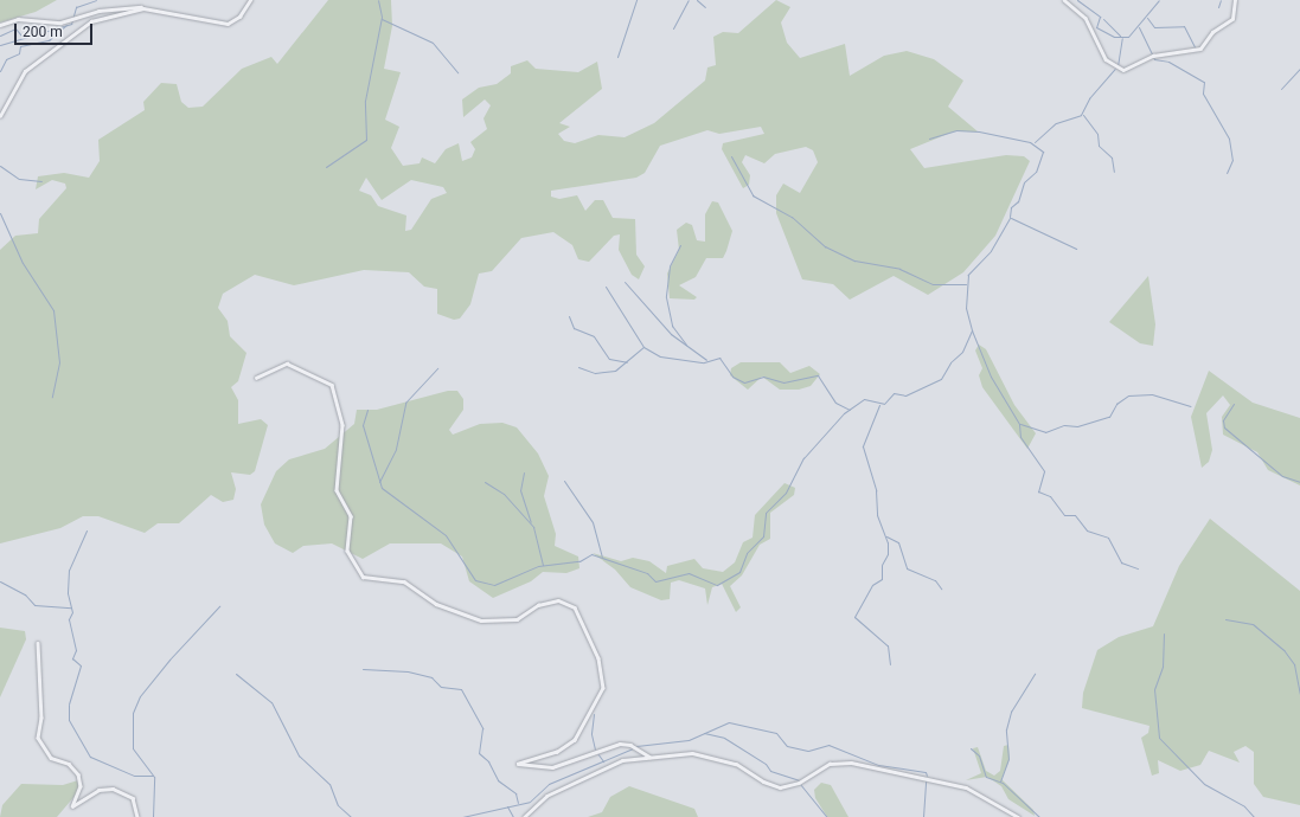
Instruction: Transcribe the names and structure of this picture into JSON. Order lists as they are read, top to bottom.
{
  "scale_bar": "200 m"
}
